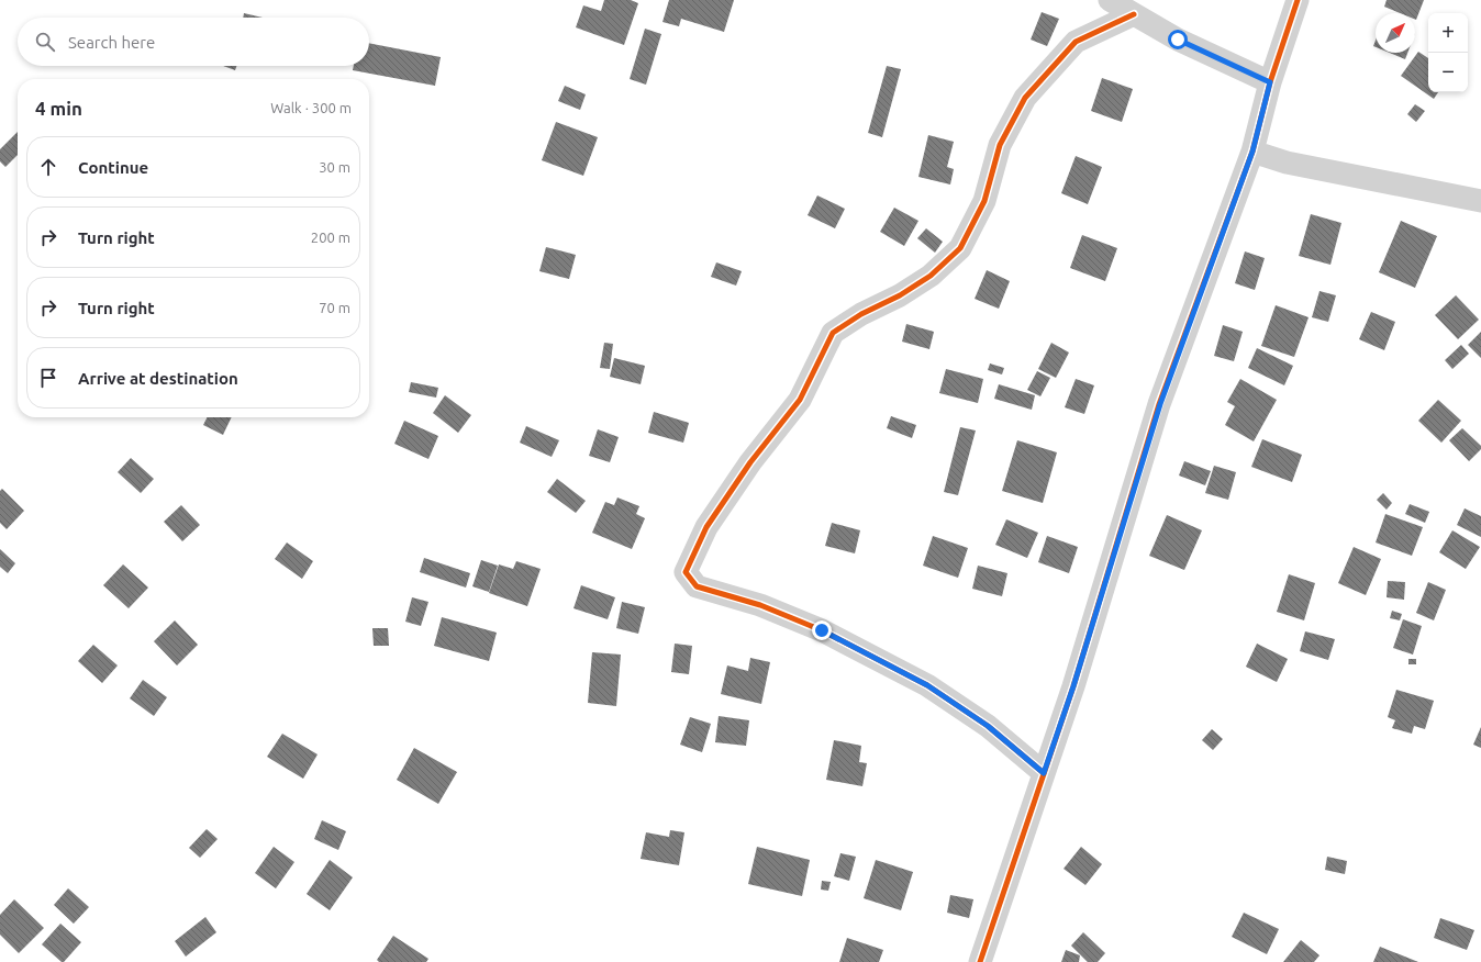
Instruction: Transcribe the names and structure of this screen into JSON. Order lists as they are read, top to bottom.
{
  "north": "top right",
  "page": {
    "map_buttons": ["+", "−"],
    "search": "Search here",
    "heading": ["4 min", "Walk · 300 m"],
    "list": [
      ["Continue", "30 m"],
      ["Turn right", "200 m"],
      ["Turn right", "70 m"],
      "Arrive at destination"
    ]
  }
}
